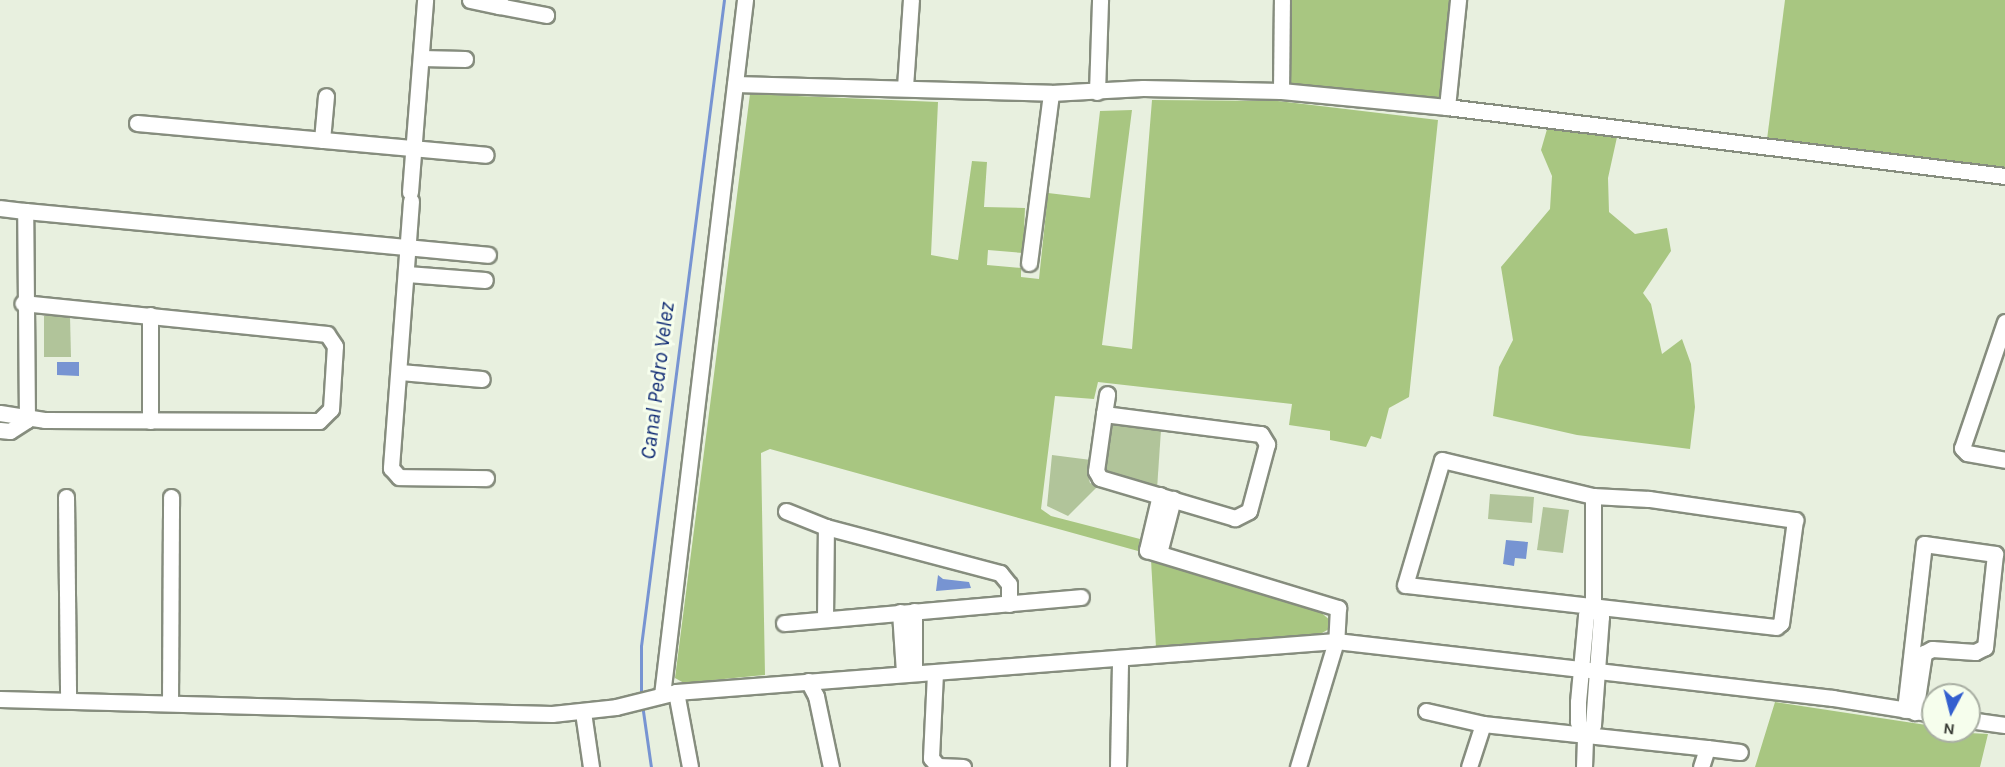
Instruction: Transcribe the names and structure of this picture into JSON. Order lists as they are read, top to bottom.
{
  "water": ["Canal Pedro Velez"],
  "north": "bottom"
}
